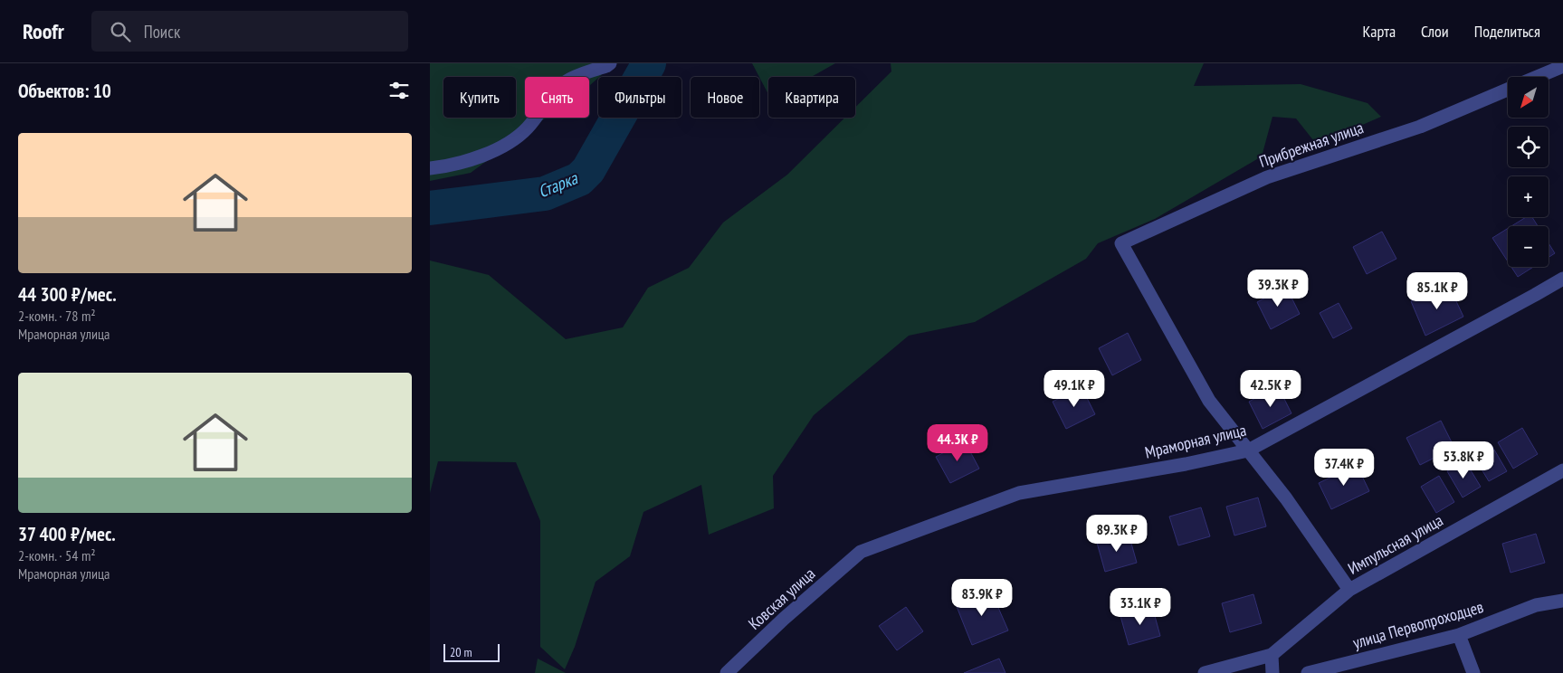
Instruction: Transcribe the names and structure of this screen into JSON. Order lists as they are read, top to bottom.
{
  "streets": {
    "street": [
      "Прибрежная улица",
      "Мраморная улица",
      "Импульсная улица",
      "Ковская улица",
      "улица Первопроходцев"
    ]
  },
  "crossings": [
    ["Прибрежная улица", "Мраморная улица"],
    ["Мраморная улица", "Ковская улица"]
  ],
  "water": ["Старка"],
  "scale_bar": "20 m",
  "north": "bottom left",
  "page": {
    "header": "Roofr",
    "search": "Поиск",
    "nav": ["Карта", "Слои", "Поделиться"],
    "heading": "Объектов: 10",
    "map_buttons": ["+", "−"],
    "chip": [
      "Купить",
      "Снять",
      "Фильтры",
      "Новое",
      "Квартира"
    ],
    "list": [
      {
        "name": "44 300 ₽/мес.",
        "note": "2-комн. · 78 m² · Мраморная улица"
      },
      {
        "name": "37 400 ₽/мес.",
        "note": "2-комн. · 54 m² · Мраморная улица"
      }
    ],
    "price": [
      "39.3K ₽",
      "85.1K ₽",
      "49.1K ₽",
      "42.5K ₽",
      "44.3K ₽",
      "53.8K ₽",
      "37.4K ₽",
      "89.3K ₽",
      "83.9K ₽",
      "33.1K ₽"
    ],
    "scale": "20 m"
  }
}
